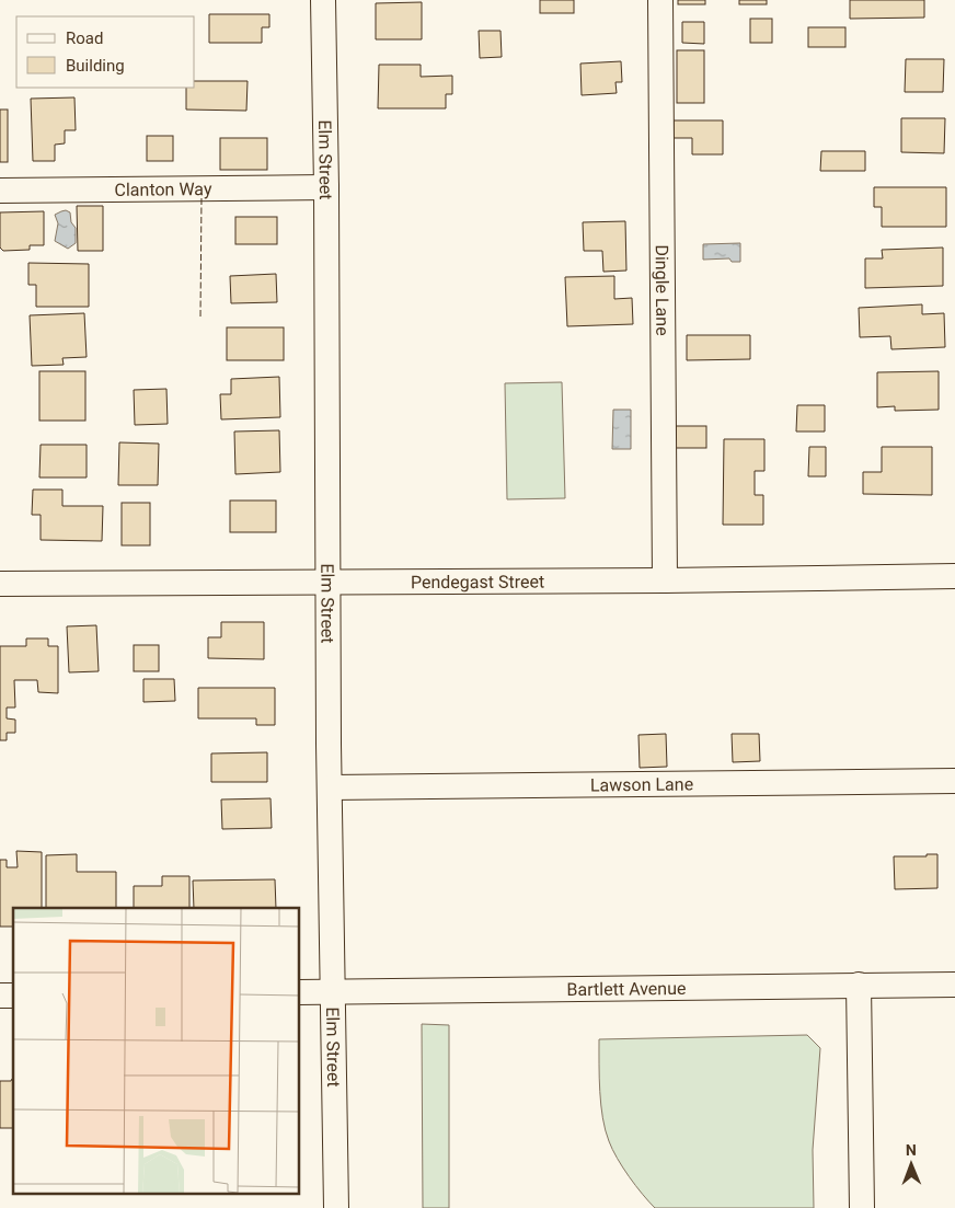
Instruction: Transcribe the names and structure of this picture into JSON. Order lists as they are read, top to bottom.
{
  "streets": {
    "street": [
      "Elm Street",
      "Clanton Way",
      "Dingle Lane",
      "Pendegast Street",
      "Lawson Lane",
      "Bartlett Avenue"
    ]
  },
  "crossings": [
    ["Elm Street", "Clanton Way"],
    ["Elm Street", "Pendegast Street"],
    ["Elm Street", "Lawson Lane"],
    ["Elm Street", "Bartlett Avenue"],
    ["Dingle Lane", "Pendegast Street"]
  ],
  "legend": ["Road", "Building"],
  "north": "top"
}
